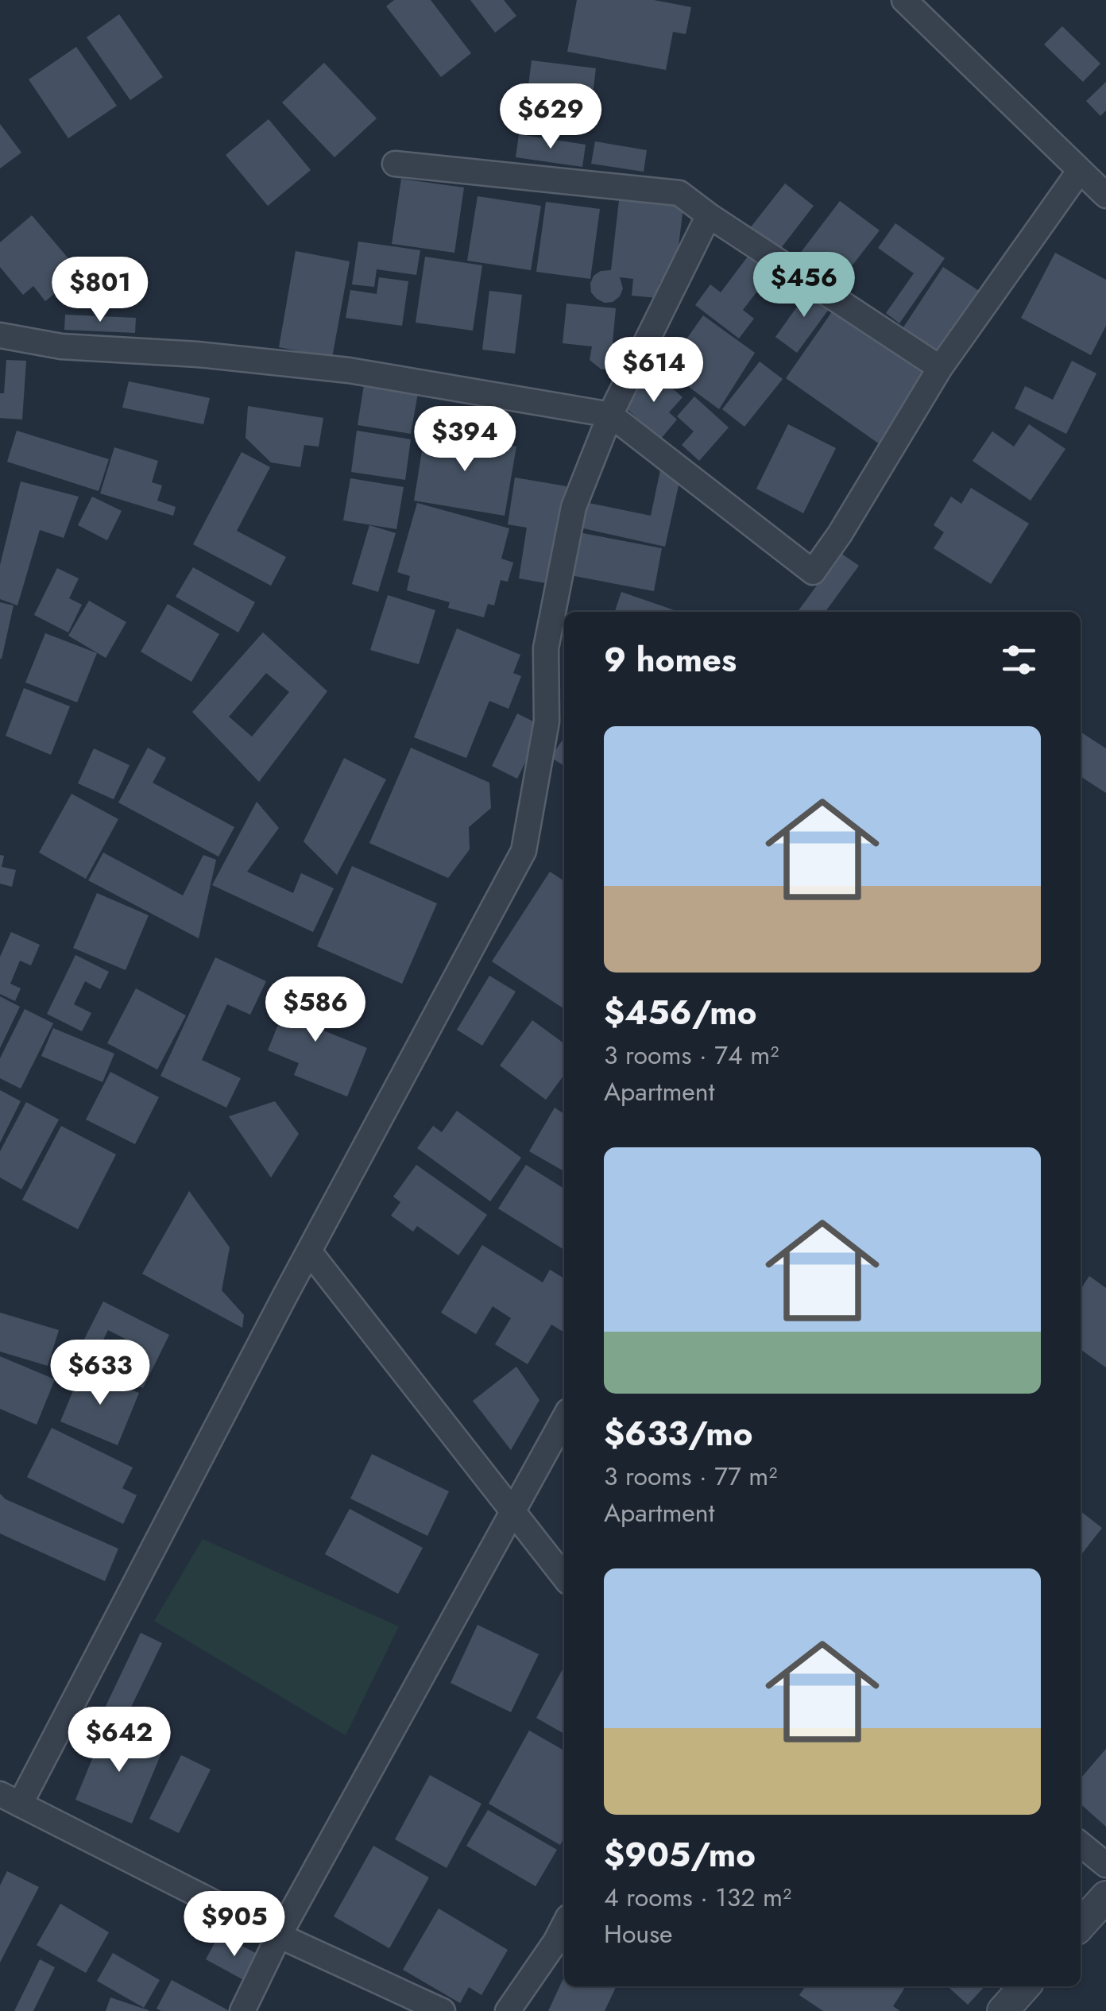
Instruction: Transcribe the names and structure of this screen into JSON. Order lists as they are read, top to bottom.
{
  "page": {
    "price": [
      "$629",
      "$456",
      "$801",
      "$614",
      "$394",
      "$586",
      "$633",
      "$642",
      "$905"
    ],
    "heading": "9 homes",
    "list": [
      {
        "name": "$456/mo",
        "note": "3 rooms · 74 m² · Apartment"
      },
      {
        "name": "$633/mo",
        "note": "3 rooms · 77 m² · Apartment"
      },
      {
        "name": "$905/mo",
        "note": "4 rooms · 132 m² · House"
      }
    ]
  }
}
